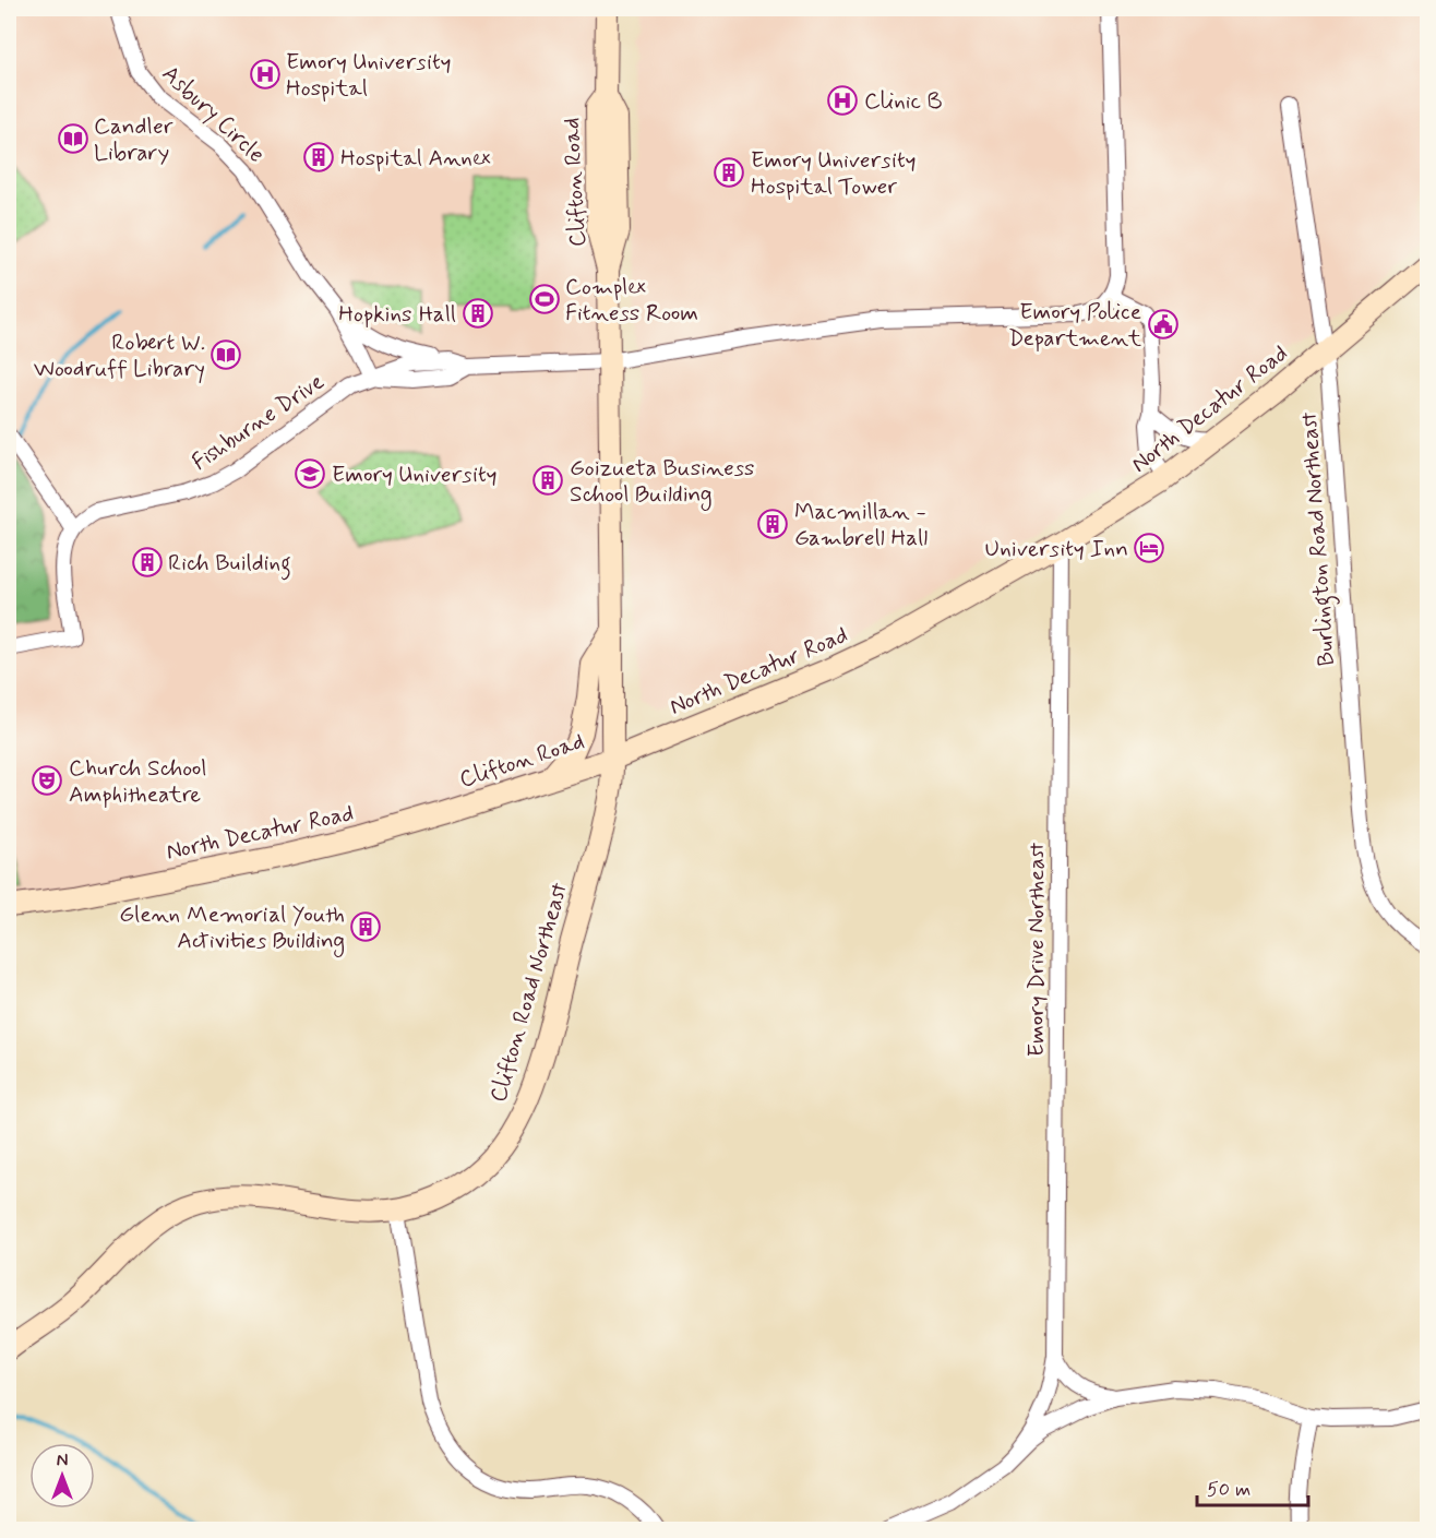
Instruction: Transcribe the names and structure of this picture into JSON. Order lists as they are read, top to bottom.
{
  "streets": {
    "main road": ["Clifton Road", "North Decatur Road", "Clifton Road Northeast"],
    "street": [
      "Asbury Circle",
      "Fishburne Drive",
      "Burlington Road Northeast",
      "Emory Drive Northeast"
    ]
  },
  "crossings": [
    ["Asbury Circle", "Fishburne Drive"],
    ["Clifton Road", "North Decatur Road"],
    ["Clifton Road", "Fishburne Drive"],
    ["Clifton Road", "Clifton Road Northeast"],
    ["North Decatur Road", "Burlington Road Northeast"],
    ["North Decatur Road", "Emory Drive Northeast"],
    ["North Decatur Road", "Clifton Road Northeast"]
  ],
  "places": {
    "hospital": ["Emory University Hospital", "Clinic B"],
    "library": ["Candler Library", "Robert W. Woodruff Library"],
    "building": [
      "Hospital Annex",
      "Emory University Hospital Tower",
      "Hopkins Hall",
      "Goizueta Business School Building",
      "Macmillan - Gambrell Hall",
      "Rich Building",
      "Glenn Memorial Youth Activities Building"
    ],
    "sports": ["Complex Fitness Room"],
    "public building": ["Emory Police Department"],
    "school or university": ["Emory University"],
    "hotel": ["University Inn"],
    "theatre": ["Church School Amphitheatre"]
  },
  "scale_bar": "50 m",
  "north": "top"
}
